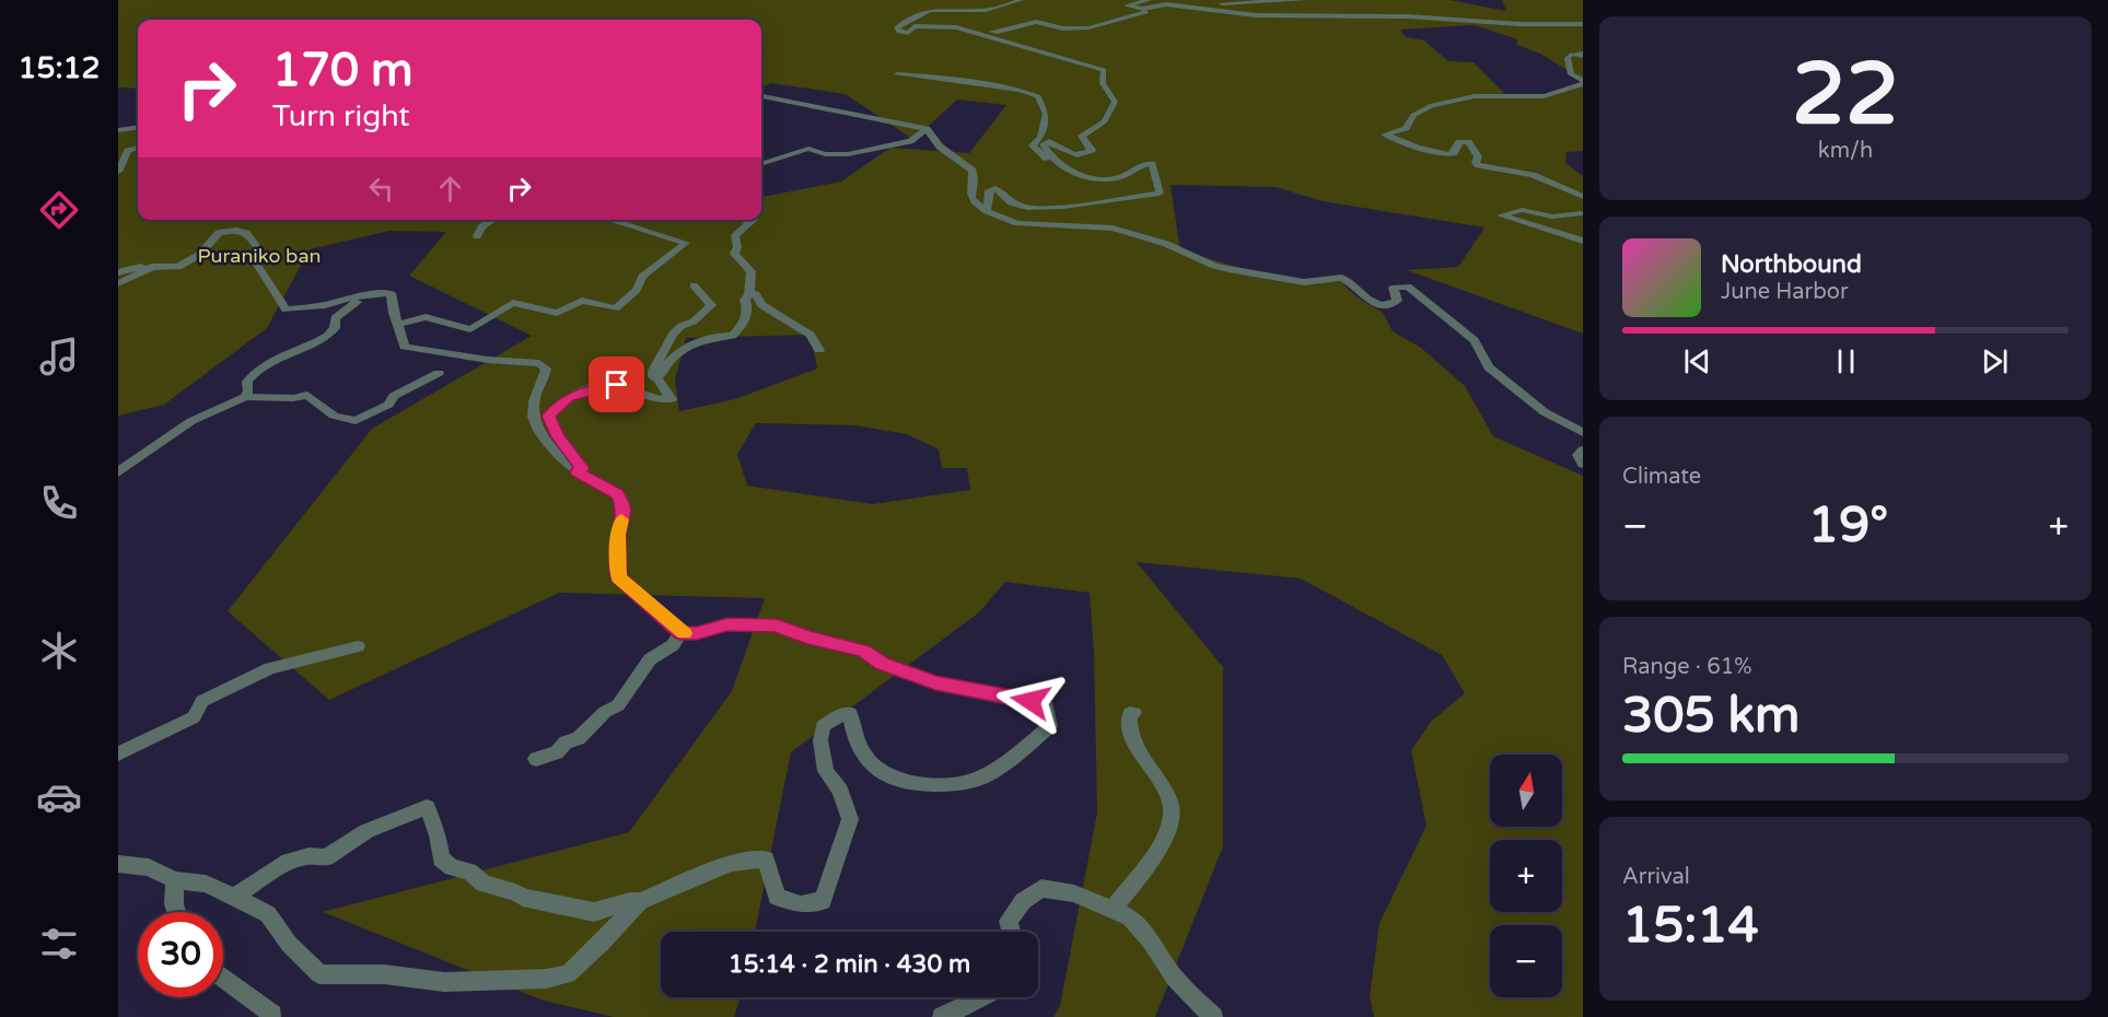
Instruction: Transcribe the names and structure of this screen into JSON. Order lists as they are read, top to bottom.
{
  "parks": ["Puraniko ban"],
  "north": "top",
  "page": {
    "tabs": "15:12",
    "tile": [
      ["22", "km/h"],
      "Climate",
      ["Range · 61%", "305 km"],
      ["Arrival", "15:14"]
    ],
    "turn": ["170 m", "Turn right"],
    "song": ["Northbound", "June Harbor"],
    "heat": ["−", "19°", "+"],
    "map_buttons": ["+", "−"],
    "limit": "30",
    "trip": "15:14 · 2 min · 430 m"
  }
}
